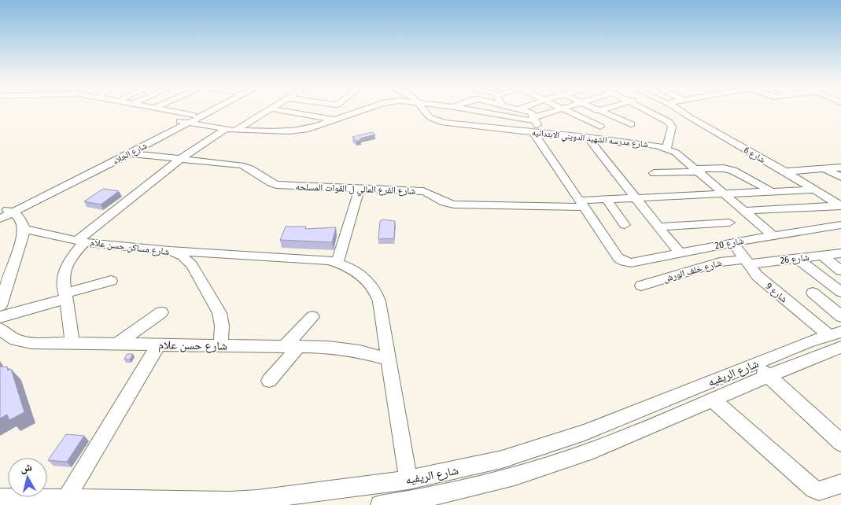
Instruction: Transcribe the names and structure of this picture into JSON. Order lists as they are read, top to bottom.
{
  "streets": {
    "street": [
      "شارع مدرسه الشهيد الدويني الابتدائيه",
      "شارع الجلاء",
      "شارع 6",
      "شارع الفرع المالي ل القوات المسلحه",
      "شارع 20",
      "شارع مساكن حسن علام",
      "شارع 26",
      "شارع خلف الورش",
      "شارع 9",
      "شارع حسن علام",
      "شارع الريفيه"
    ]
  },
  "crossings": [
    ["شارع مدرسه الشهيد الدويني الابتدائيه", "شارع الفرع المالي ل القوات المسلحه"],
    ["شارع مدرسه الشهيد الدويني الابتدائيه", "شارع 20"],
    ["شارع الجلاء", "شارع الفرع المالي ل القوات المسلحه"],
    ["شارع 6", "شارع الفرع المالي ل القوات المسلحه"],
    ["شارع الفرع المالي ل القوات المسلحه", "شارع 20"],
    ["شارع 20", "شارع 9"],
    ["شارع مساكن حسن علام", "شارع حسن علام"],
    ["شارع 26", "شارع خلف الورش"],
    ["شارع 26", "شارع 9"],
    ["شارع خلف الورش", "شارع 9"],
    ["شارع 9", "شارع الريفيه"]
  ],
  "north": "top"
}
